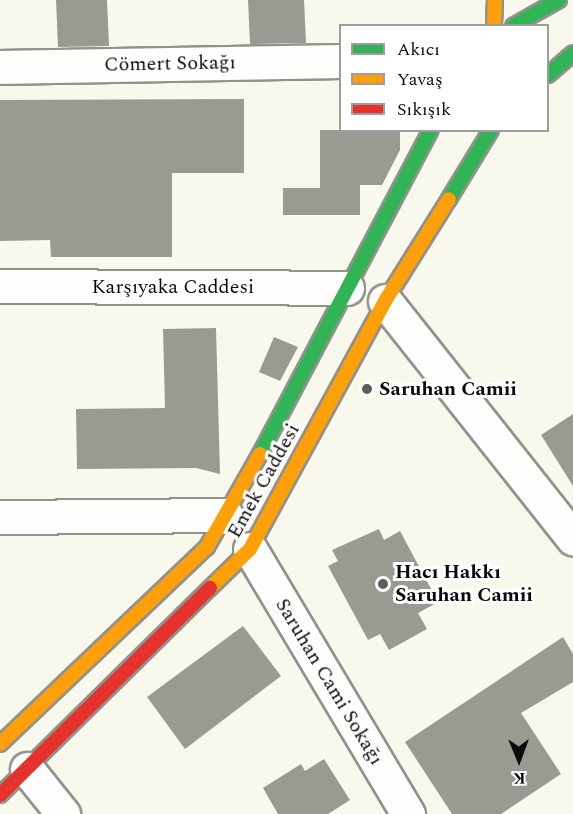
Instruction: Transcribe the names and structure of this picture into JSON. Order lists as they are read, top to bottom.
{
  "streets": {
    "street": [
      "Cömert Sokağı",
      "Karşıyaka Caddesi",
      "Emek Caddesi",
      "Saruhan Cami Sokağı"
    ]
  },
  "crossings": [
    ["Karşıyaka Caddesi", "Emek Caddesi"],
    ["Emek Caddesi", "Saruhan Cami Sokağı"]
  ],
  "places": ["Saruhan Camii", "Hacı Hakkı Saruhan Camii"],
  "legend": ["Akıcı", "Yavaş", "Sıkışık"],
  "north": "bottom"
}
